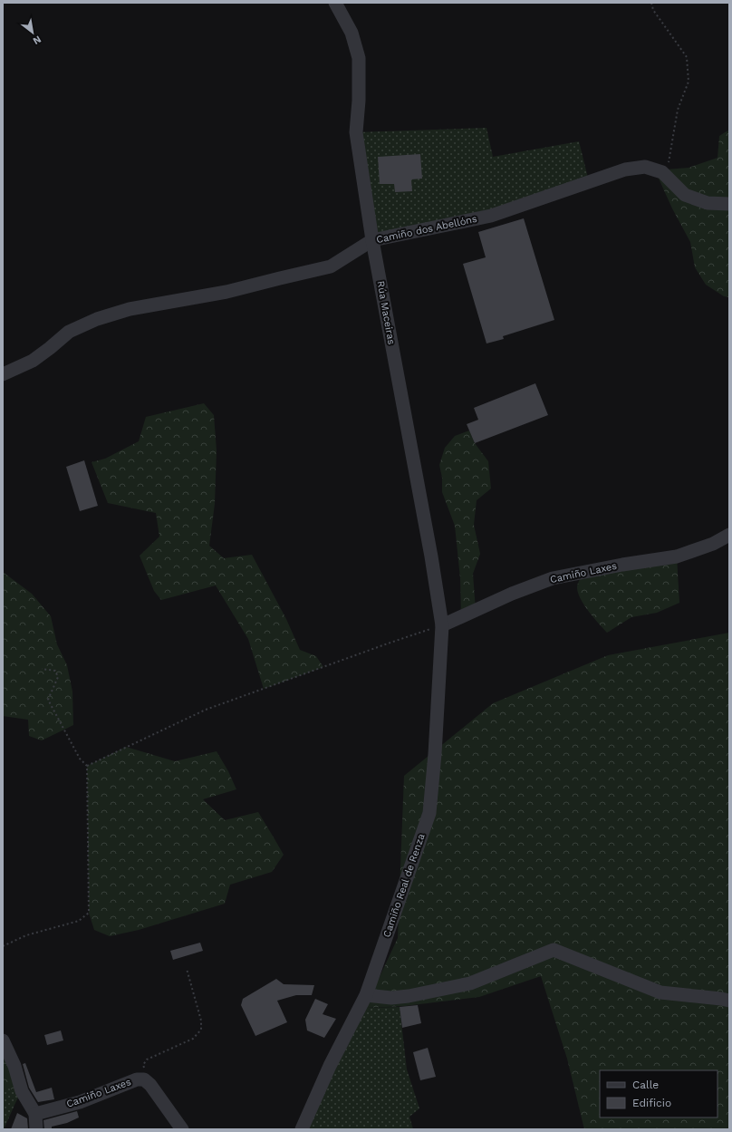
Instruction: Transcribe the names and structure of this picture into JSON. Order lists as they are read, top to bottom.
{
  "streets": {
    "street": [
      "Camiño dos Abellóns",
      "Rúa Maceiras",
      "Camiño Laxes",
      "Camiño Real de Renza"
    ]
  },
  "crossings": [
    ["Camiño dos Abellóns", "Rúa Maceiras"],
    ["Rúa Maceiras", "Camiño Laxes"],
    ["Rúa Maceiras", "Camiño Real de Renza"],
    ["Camiño Laxes", "Camiño Real de Renza"]
  ],
  "legend": ["Calle", "Edificio"],
  "north": "bottom right"
}
